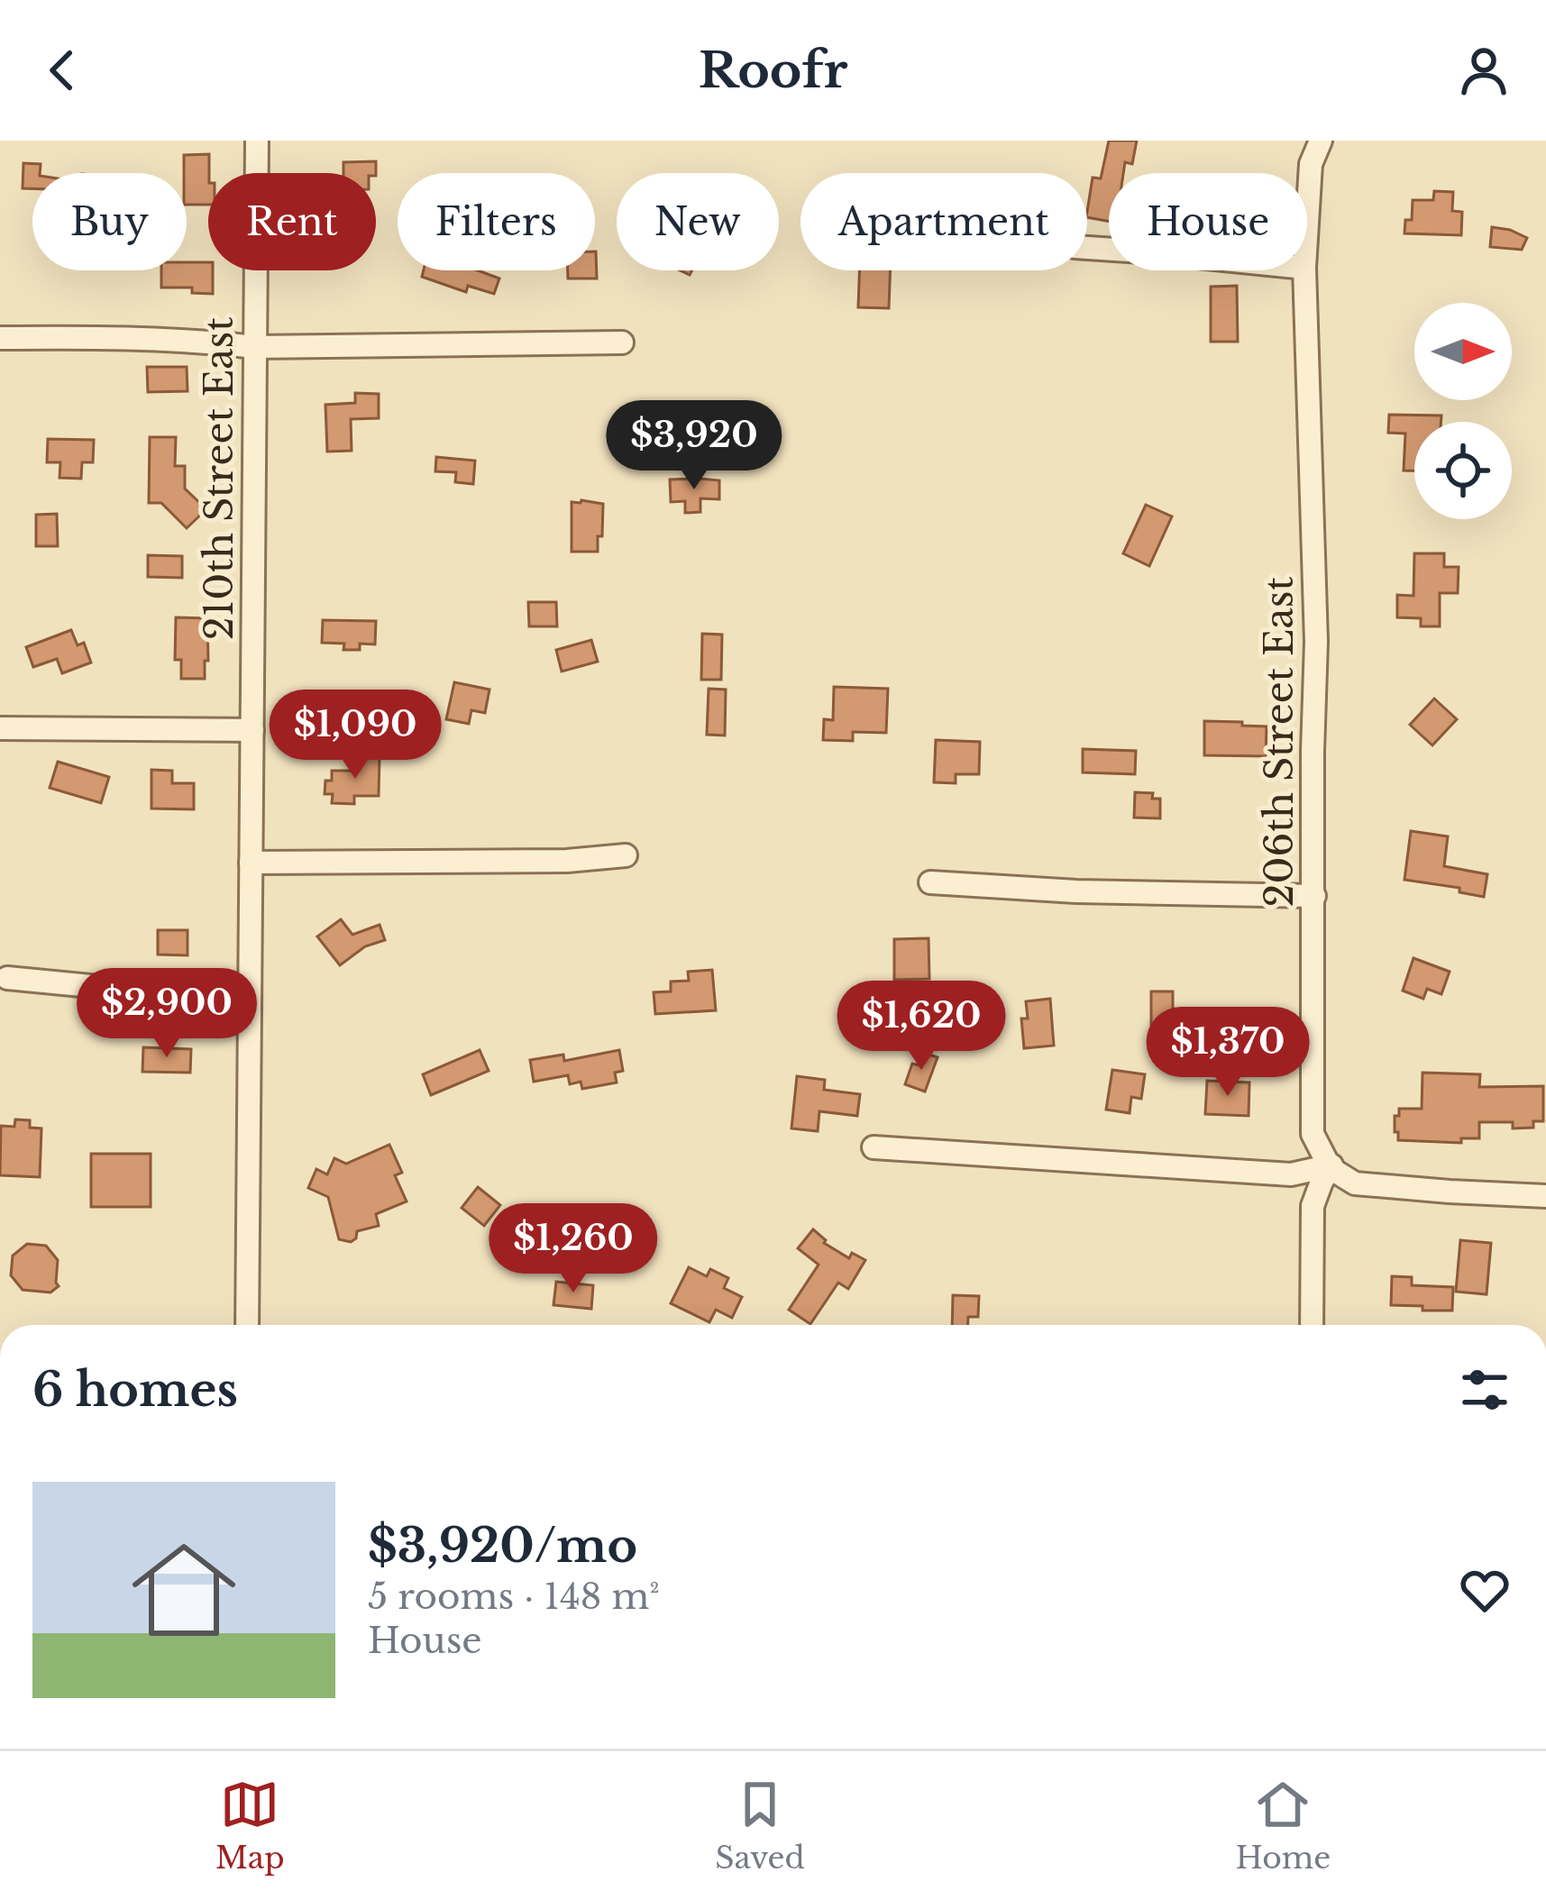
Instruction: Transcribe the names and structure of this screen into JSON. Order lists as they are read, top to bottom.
{
  "streets": {
    "street": ["210th Street East", "206th Street East"]
  },
  "north": "right",
  "page": {
    "header": "Roofr",
    "chip": [
      "Buy",
      "Rent",
      "Filters",
      "New",
      "Apartment",
      "House"
    ],
    "price": [
      "$3,920",
      "$1,090",
      "$2,900",
      "$1,620",
      "$1,370",
      "$1,260"
    ],
    "heading": "6 homes",
    "list": [
      {
        "name": "$3,920/mo",
        "note": "5 rooms · 148 m² · House"
      }
    ],
    "tabs": ["Map", "Saved", "Home"]
  }
}
